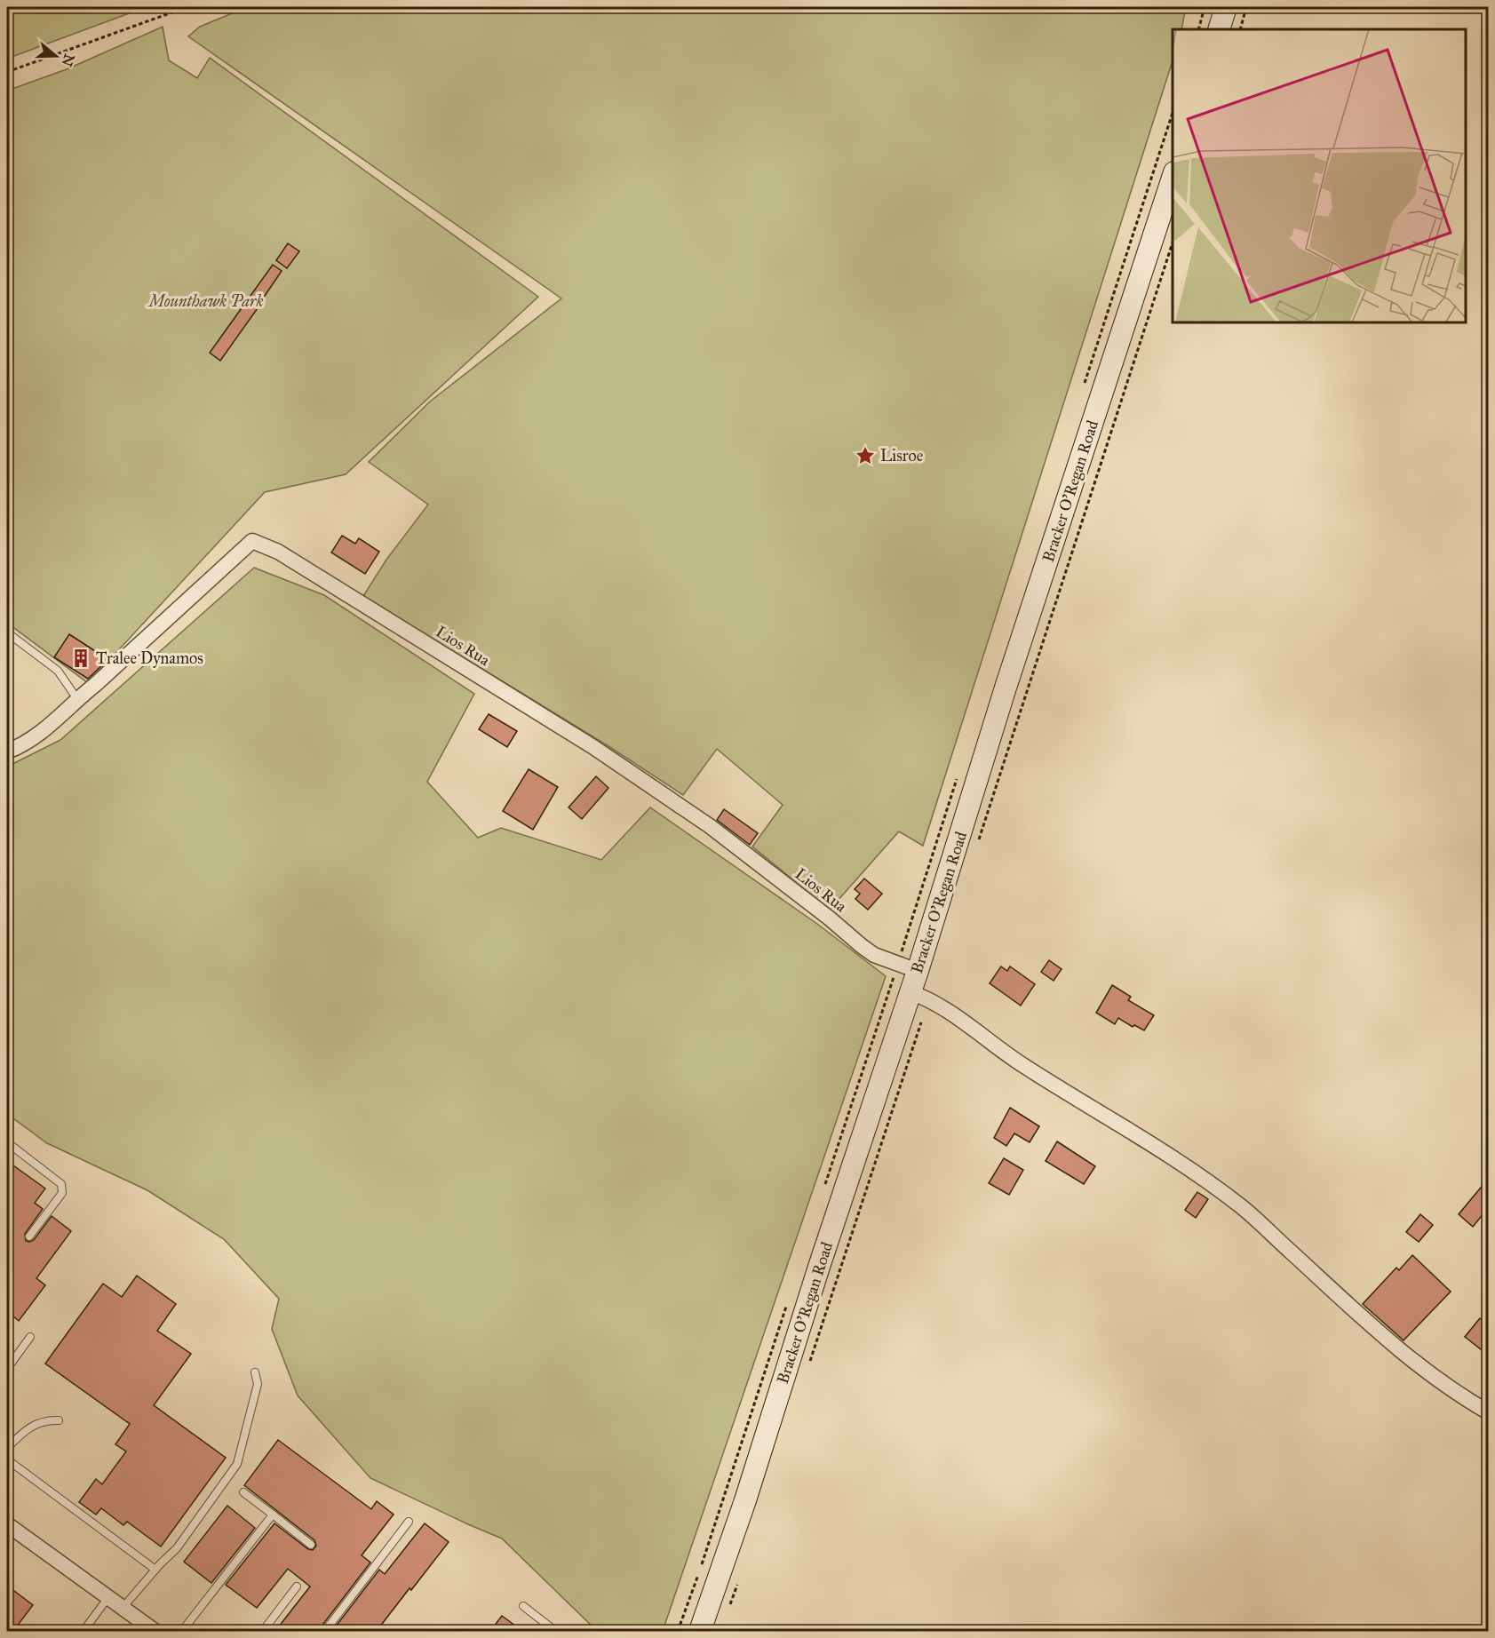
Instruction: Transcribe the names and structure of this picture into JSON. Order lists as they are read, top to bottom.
{
  "streets": {
    "main road": ["Bracker O'Regan Road"],
    "street": ["Lios Rua"]
  },
  "crossings": [
    ["Bracker O'Regan Road", "Lios Rua"]
  ],
  "parks": ["Mounthawk Park"],
  "places": {
    "place": ["Lisroe"],
    "building": ["Tralee Dynamos"]
  },
  "north": "right"
}
